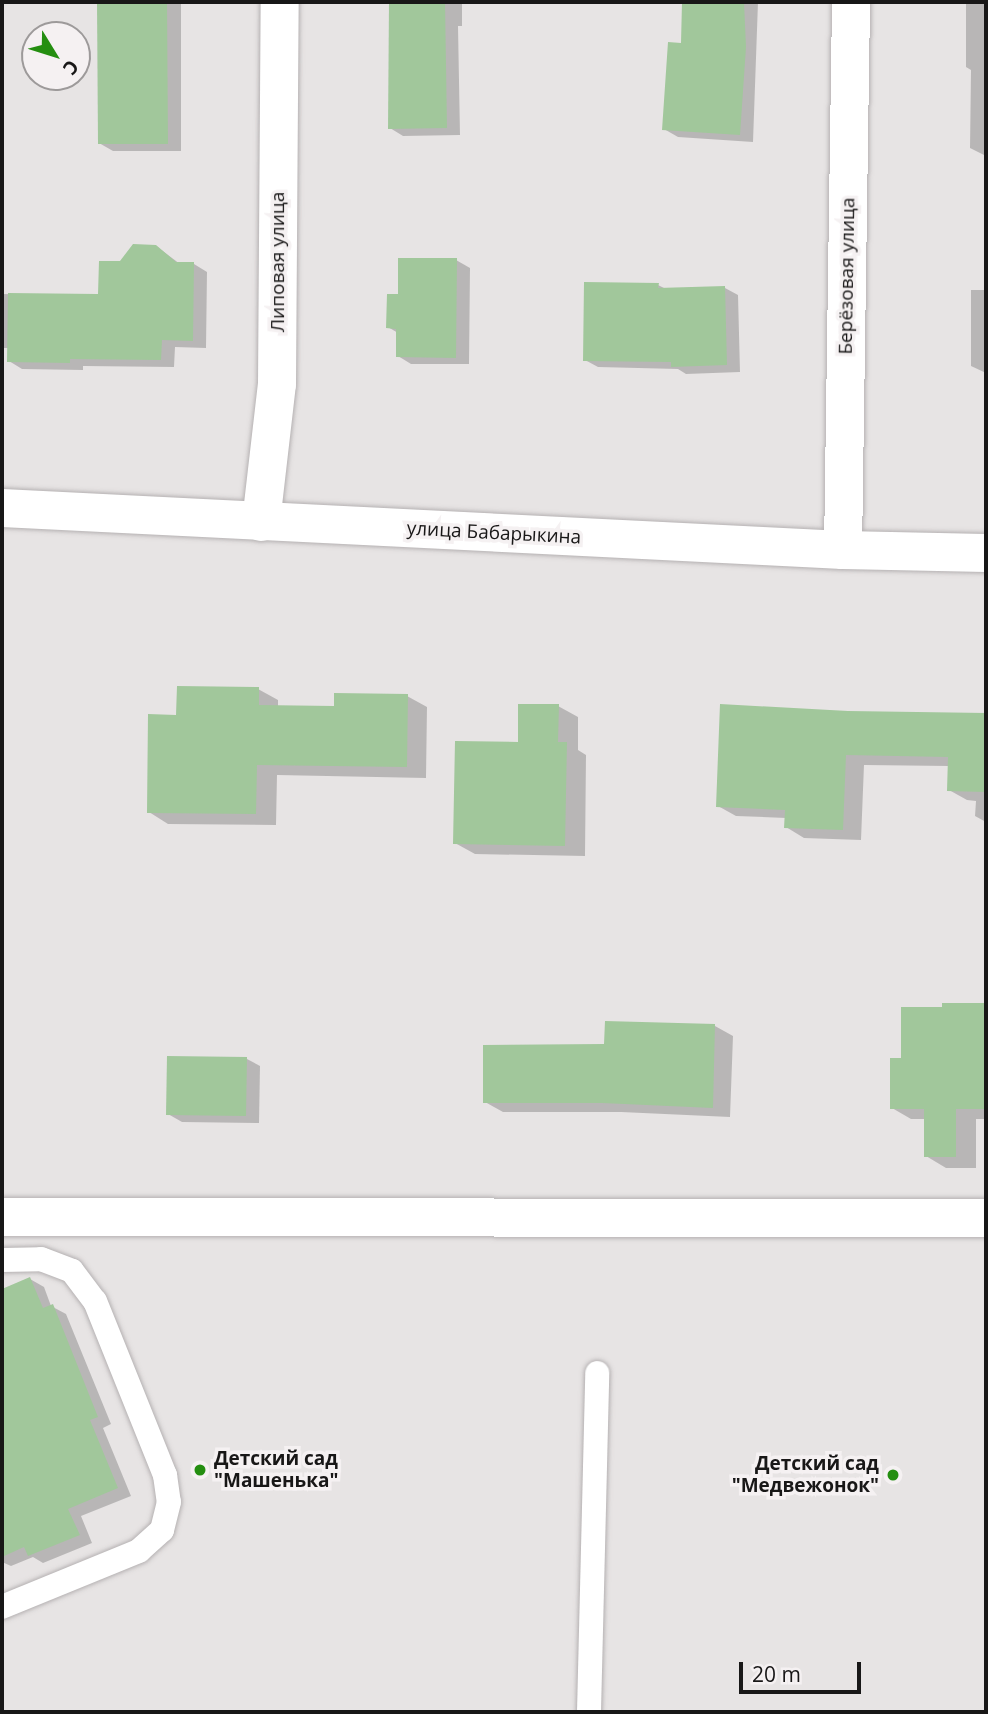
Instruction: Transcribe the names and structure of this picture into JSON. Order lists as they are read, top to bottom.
{
  "streets": {
    "street": ["Липовая улица", "Берёзовая улица", "улица Бабарыкина"]
  },
  "crossings": [
    ["Липовая улица", "улица Бабарыкина"],
    ["Берёзовая улица", "улица Бабарыкина"]
  ],
  "places": ["Детский сад \"Машенька\"", "Детский сад \"Медвежонок\""],
  "scale_bar": "20 m",
  "north": "bottom right"
}
